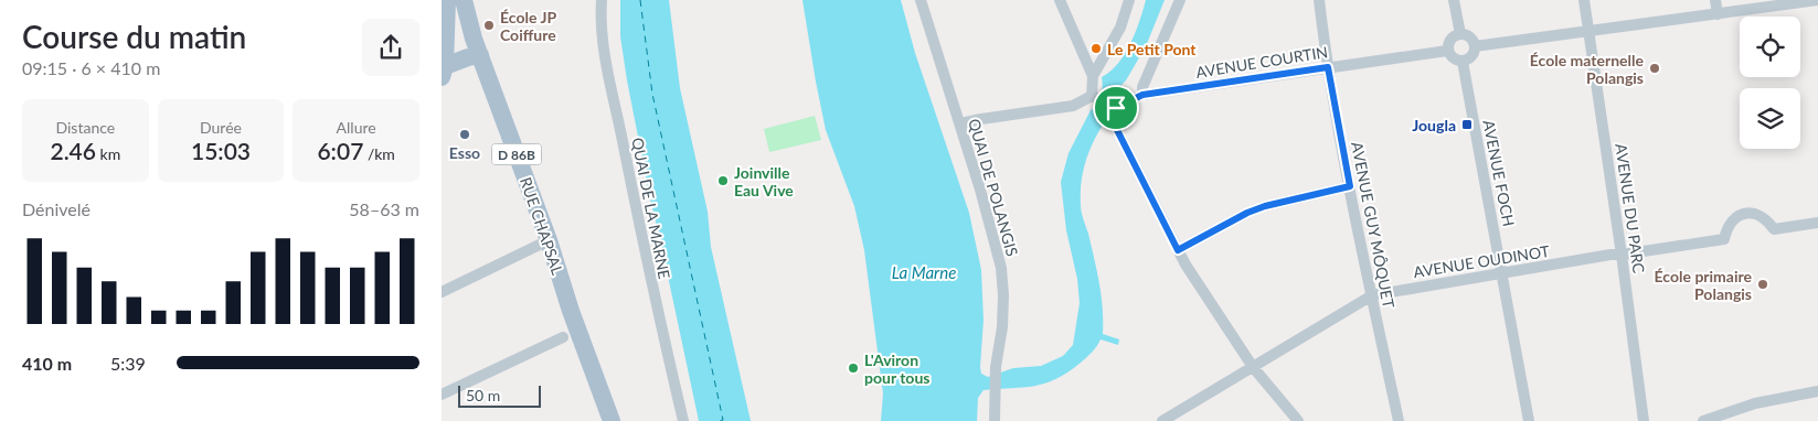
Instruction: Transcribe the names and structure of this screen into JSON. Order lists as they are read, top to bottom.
{
  "streets": {
    "main road": ["D 86B", "RUE CHAPSAL"],
    "street": [
      "AVENUE COURTIN",
      "AVENUE FOCH",
      "QUAI DE POLANGIS",
      "QUAI DE LA MARNE",
      "AVENUE DU PARC",
      "AVENUE GUY MÔQUET",
      "AVENUE OUDINOT"
    ]
  },
  "crossings": [
    ["AVENUE COURTIN", "AVENUE FOCH"],
    ["AVENUE COURTIN", "AVENUE GUY MÔQUET"],
    ["AVENUE FOCH", "AVENUE OUDINOT"],
    ["AVENUE DU PARC", "AVENUE OUDINOT"],
    ["AVENUE GUY MÔQUET", "AVENUE OUDINOT"]
  ],
  "water": ["La Marne"],
  "places": {
    "other": [
      "École JP Coiffure",
      "Le Petit Pont",
      "École maternelle Polangis",
      "Esso",
      "Joinville Eau Vive",
      "École primaire Polangis",
      "L'Aviron pour tous"
    ],
    "transit": ["Jougla"]
  },
  "scale_bar": "50 m",
  "page": {
    "heading": ["Course du matin", "09:15 · 6 × 410 m"],
    "stats": [
      ["Distance", "2.46 km"],
      ["Durée", "15:03"],
      ["Allure", "6:07 /km"]
    ],
    "chart": ["Dénivelé", "58–63 m"],
    "list": [
      {
        "name": "410 m",
        "note": "5:39"
      }
    ],
    "scale": "50 m"
  }
}
